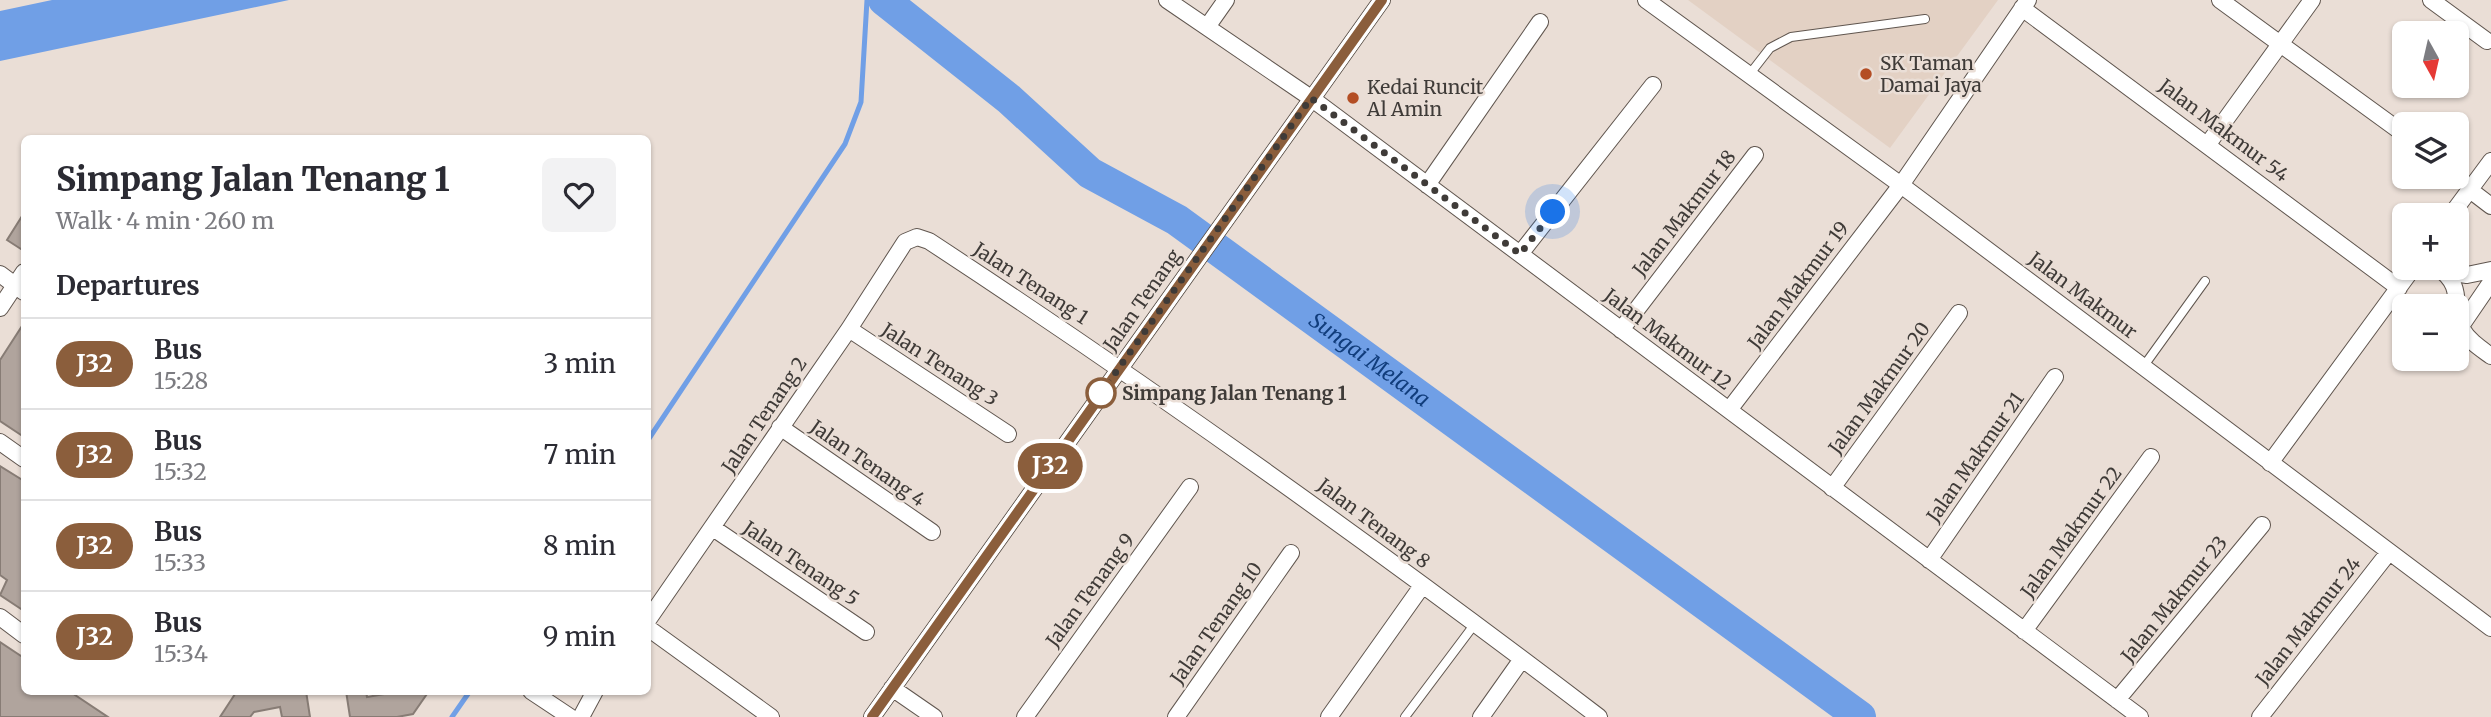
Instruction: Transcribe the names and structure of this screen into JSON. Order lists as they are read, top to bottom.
{
  "streets": {
    "street": [
      "Jalan Makmur 54",
      "Jalan Makmur 18",
      "Jalan Tenang 1",
      "Jalan Makmur 19",
      "Jalan Makmur",
      "Jalan Tenang",
      "Jalan Makmur 12",
      "Jalan Tenang 3",
      "Jalan Makmur 20",
      "Jalan Tenang 2",
      "Jalan Makmur 21",
      "Jalan Tenang 4",
      "Jalan Tenang 8",
      "Jalan Makmur 22",
      "Jalan Tenang 5",
      "Jalan Tenang 9",
      "Jalan Makmur 23",
      "Jalan Makmur 24",
      "Jalan Tenang 10"
    ]
  },
  "crossings": [
    ["Jalan Makmur 54", "Jalan Makmur 19"],
    ["Jalan Makmur 18", "Jalan Makmur 12"],
    ["Jalan Tenang 1", "Jalan Tenang"],
    ["Jalan Tenang 1", "Jalan Tenang 2"],
    ["Jalan Tenang 1", "Jalan Tenang 8"],
    ["Jalan Makmur 19", "Jalan Makmur"],
    ["Jalan Makmur 19", "Jalan Makmur 12"],
    ["Jalan Makmur", "Jalan Makmur 24"],
    ["Jalan Tenang", "Jalan Makmur 12"],
    ["Jalan Tenang", "Jalan Tenang 8"],
    ["Jalan Makmur 12", "Jalan Makmur 20"],
    ["Jalan Makmur 12", "Jalan Makmur 21"],
    ["Jalan Makmur 12", "Jalan Makmur 22"],
    ["Jalan Makmur 12", "Jalan Makmur 23"],
    ["Jalan Tenang 3", "Jalan Tenang 2"],
    ["Jalan Tenang 2", "Jalan Tenang 4"],
    ["Jalan Tenang 2", "Jalan Tenang 5"]
  ],
  "water": ["Sungai Melana"],
  "places": ["SK Taman Damai Jaya", "Kedai Runcit Al Amin", "Simpang Jalan Tenang 1"],
  "lines": ["bus line J32"],
  "north": "bottom",
  "page": {
    "on_map": "J32",
    "map_buttons": ["+", "−"],
    "heading": [
      ["Simpang Jalan Tenang 1", "Walk · 4 min · 260 m"],
      "Departures"
    ],
    "list": [
      {
        "mark": "J32",
        "name": "Bus",
        "note": "15:28",
        "value": "3 min"
      },
      {
        "mark": "J32",
        "name": "Bus",
        "note": "15:32",
        "value": "7 min"
      },
      {
        "mark": "J32",
        "name": "Bus",
        "note": "15:33",
        "value": "8 min"
      },
      {
        "mark": "J32",
        "name": "Bus",
        "note": "15:34",
        "value": "9 min"
      }
    ]
  }
}
